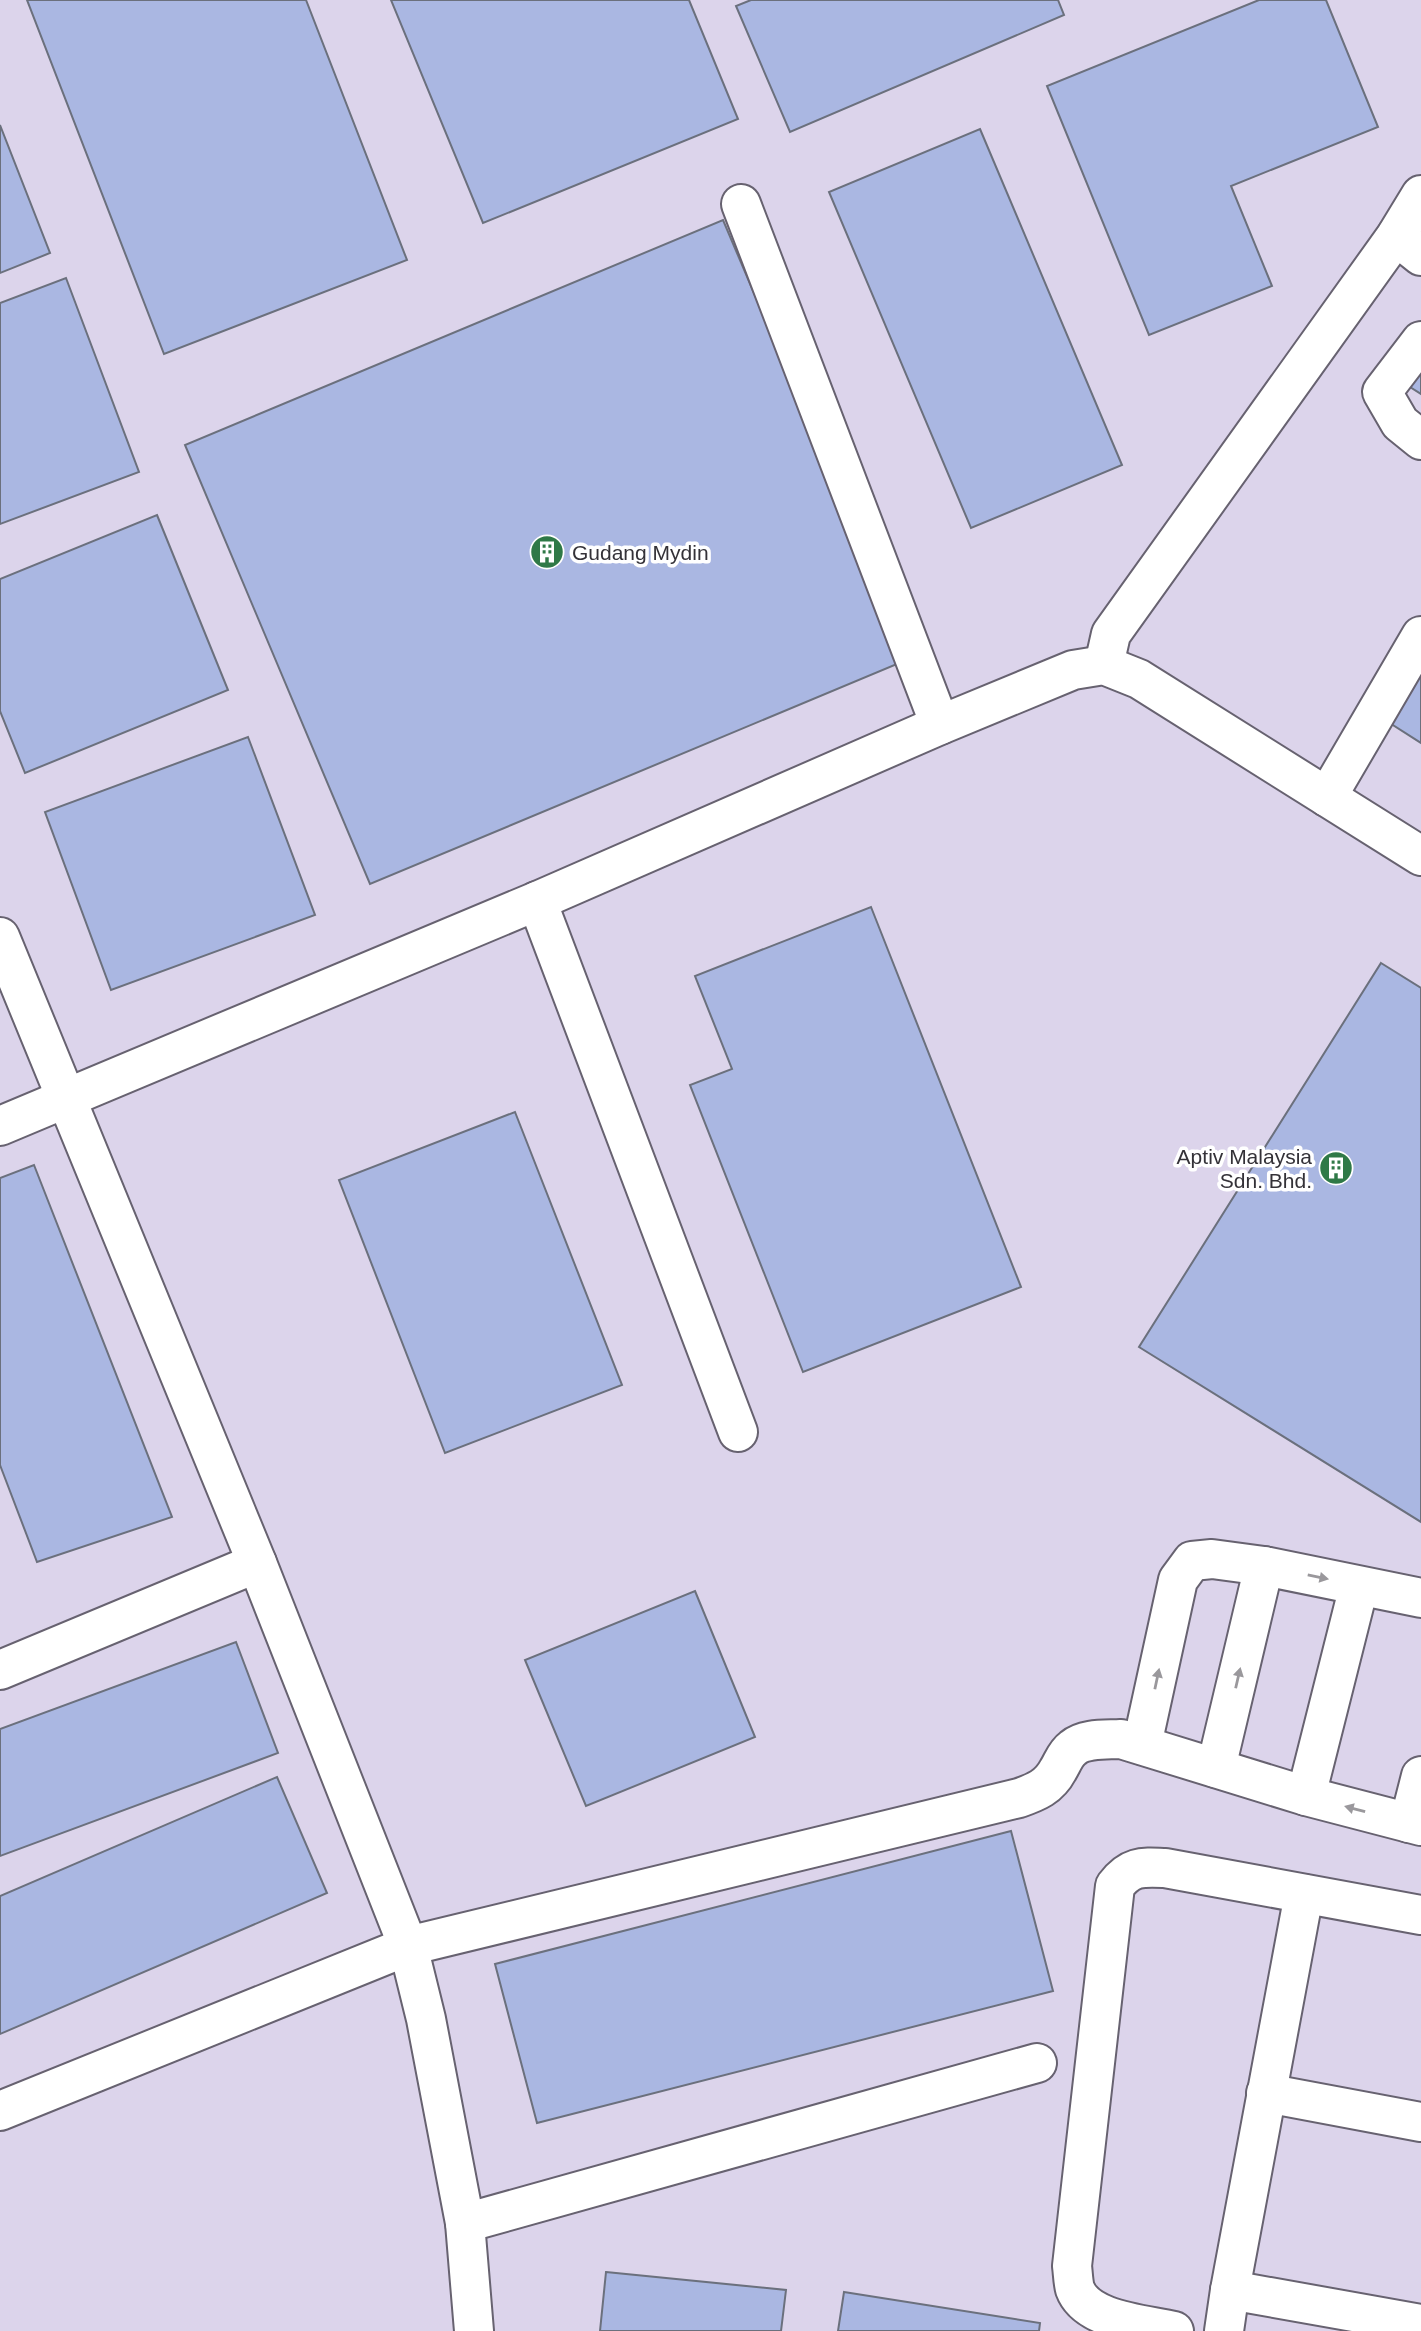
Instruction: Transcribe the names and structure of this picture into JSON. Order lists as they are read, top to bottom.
{
  "places": {
    "building": ["Gudang Mydin", "Aptiv Malaysia Sdn. Bhd."]
  }
}
